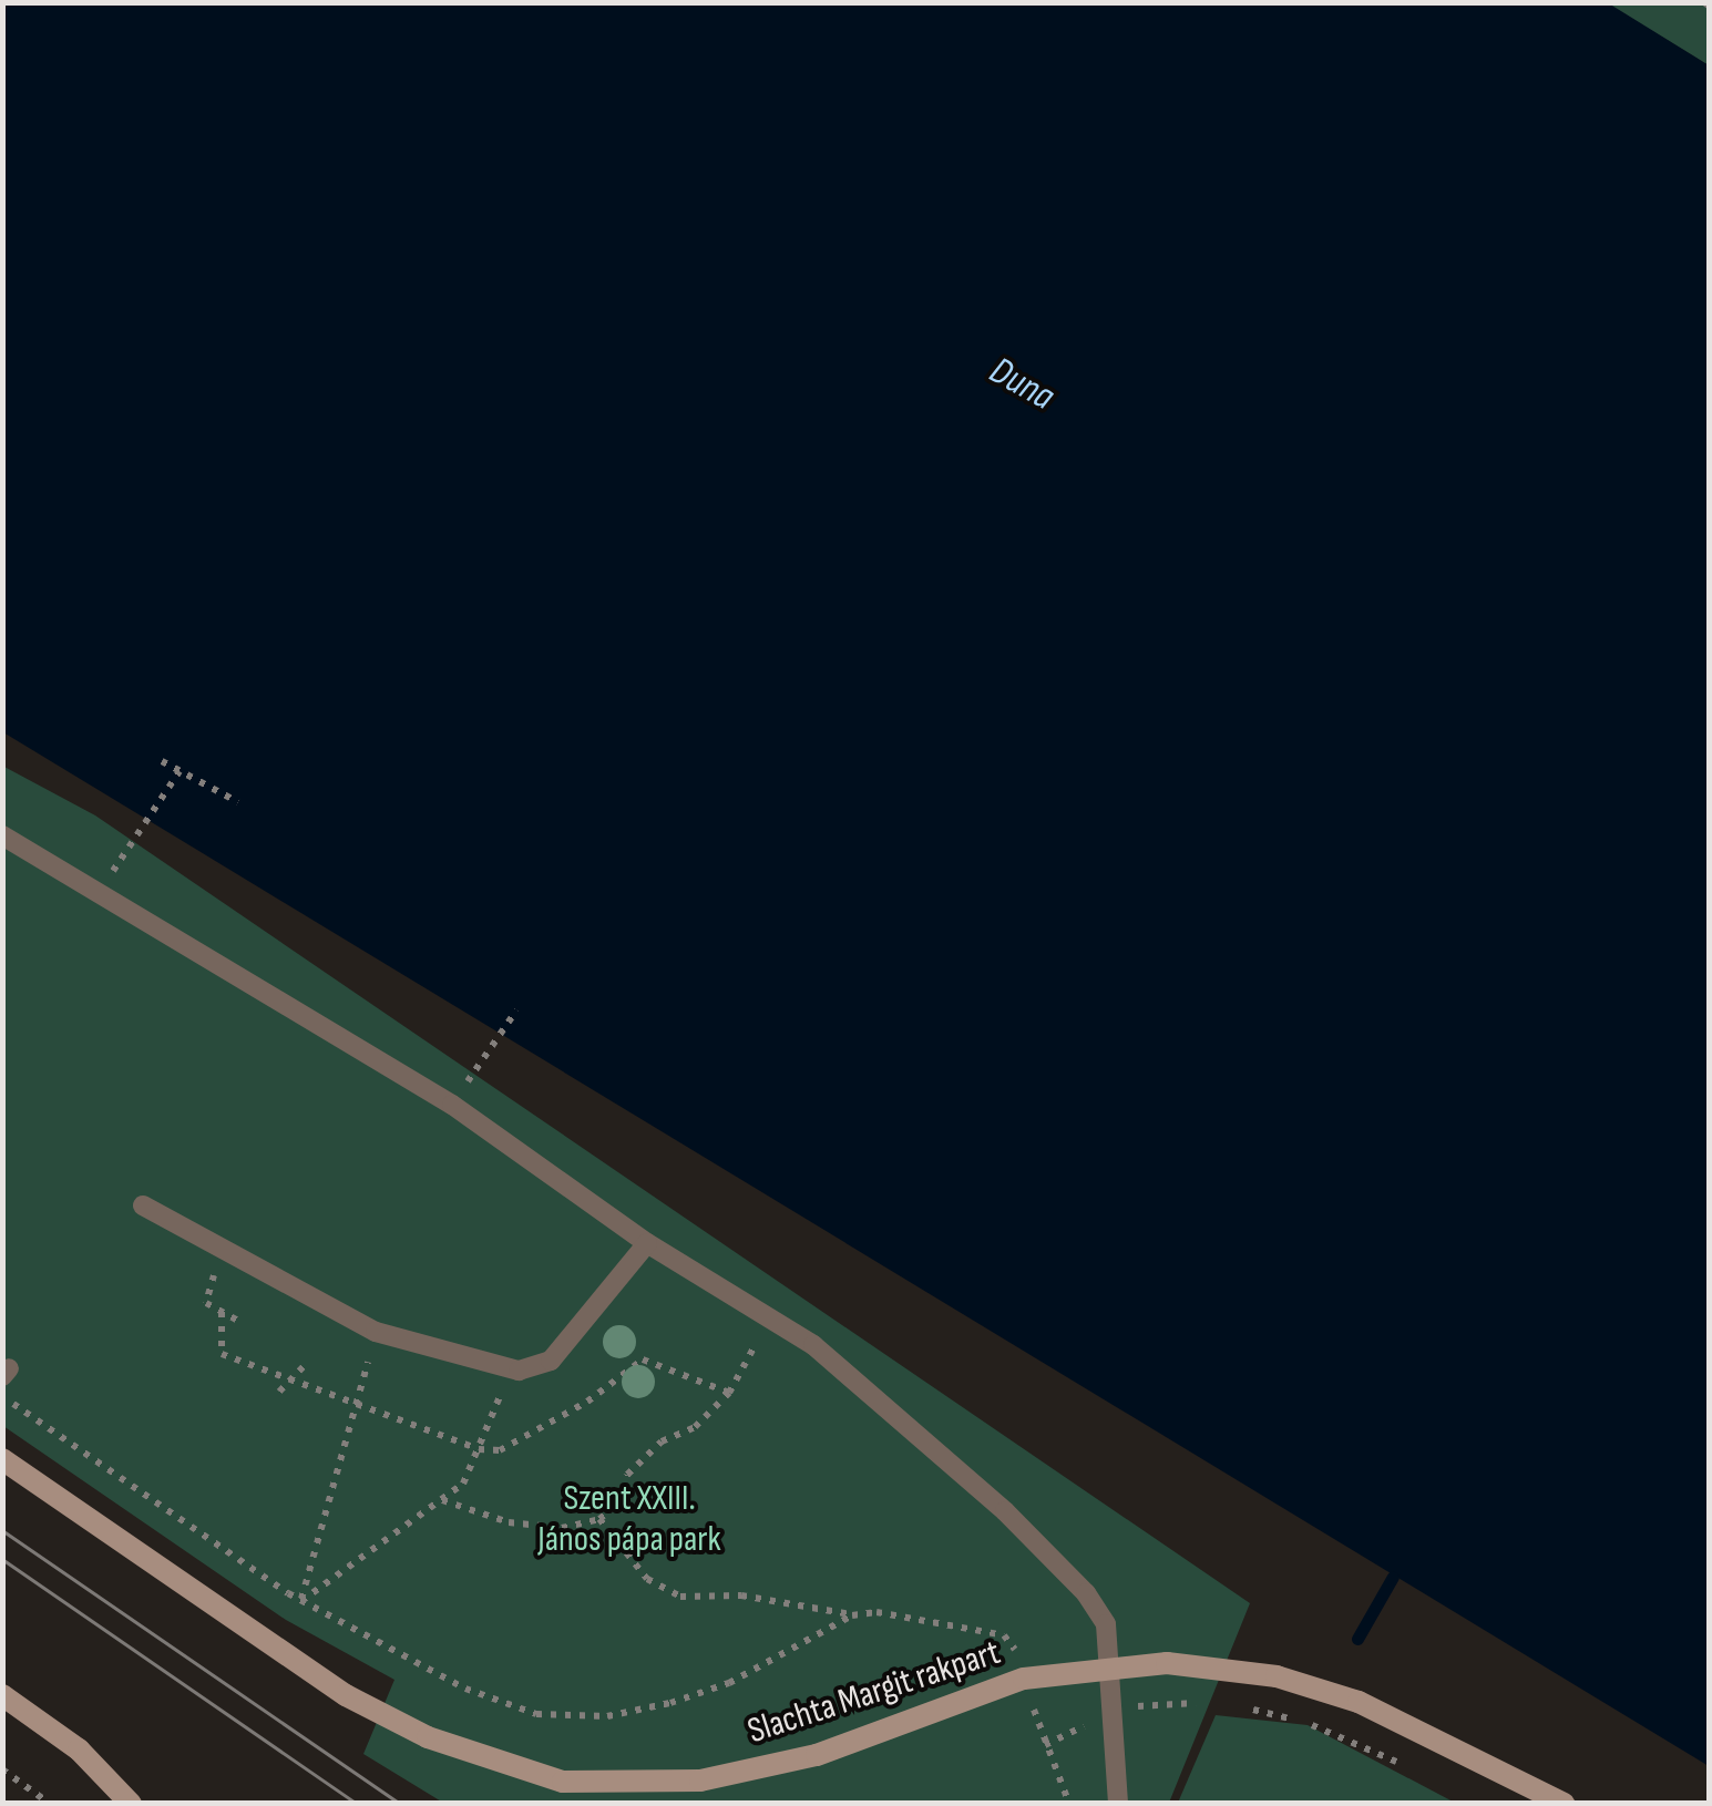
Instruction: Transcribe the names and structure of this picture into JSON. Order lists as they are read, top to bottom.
{
  "streets": {
    "main road": ["Slachta Margit rakpart"]
  },
  "water": ["Duna"],
  "parks": ["Szent XXIII. János pápa park"]
}
